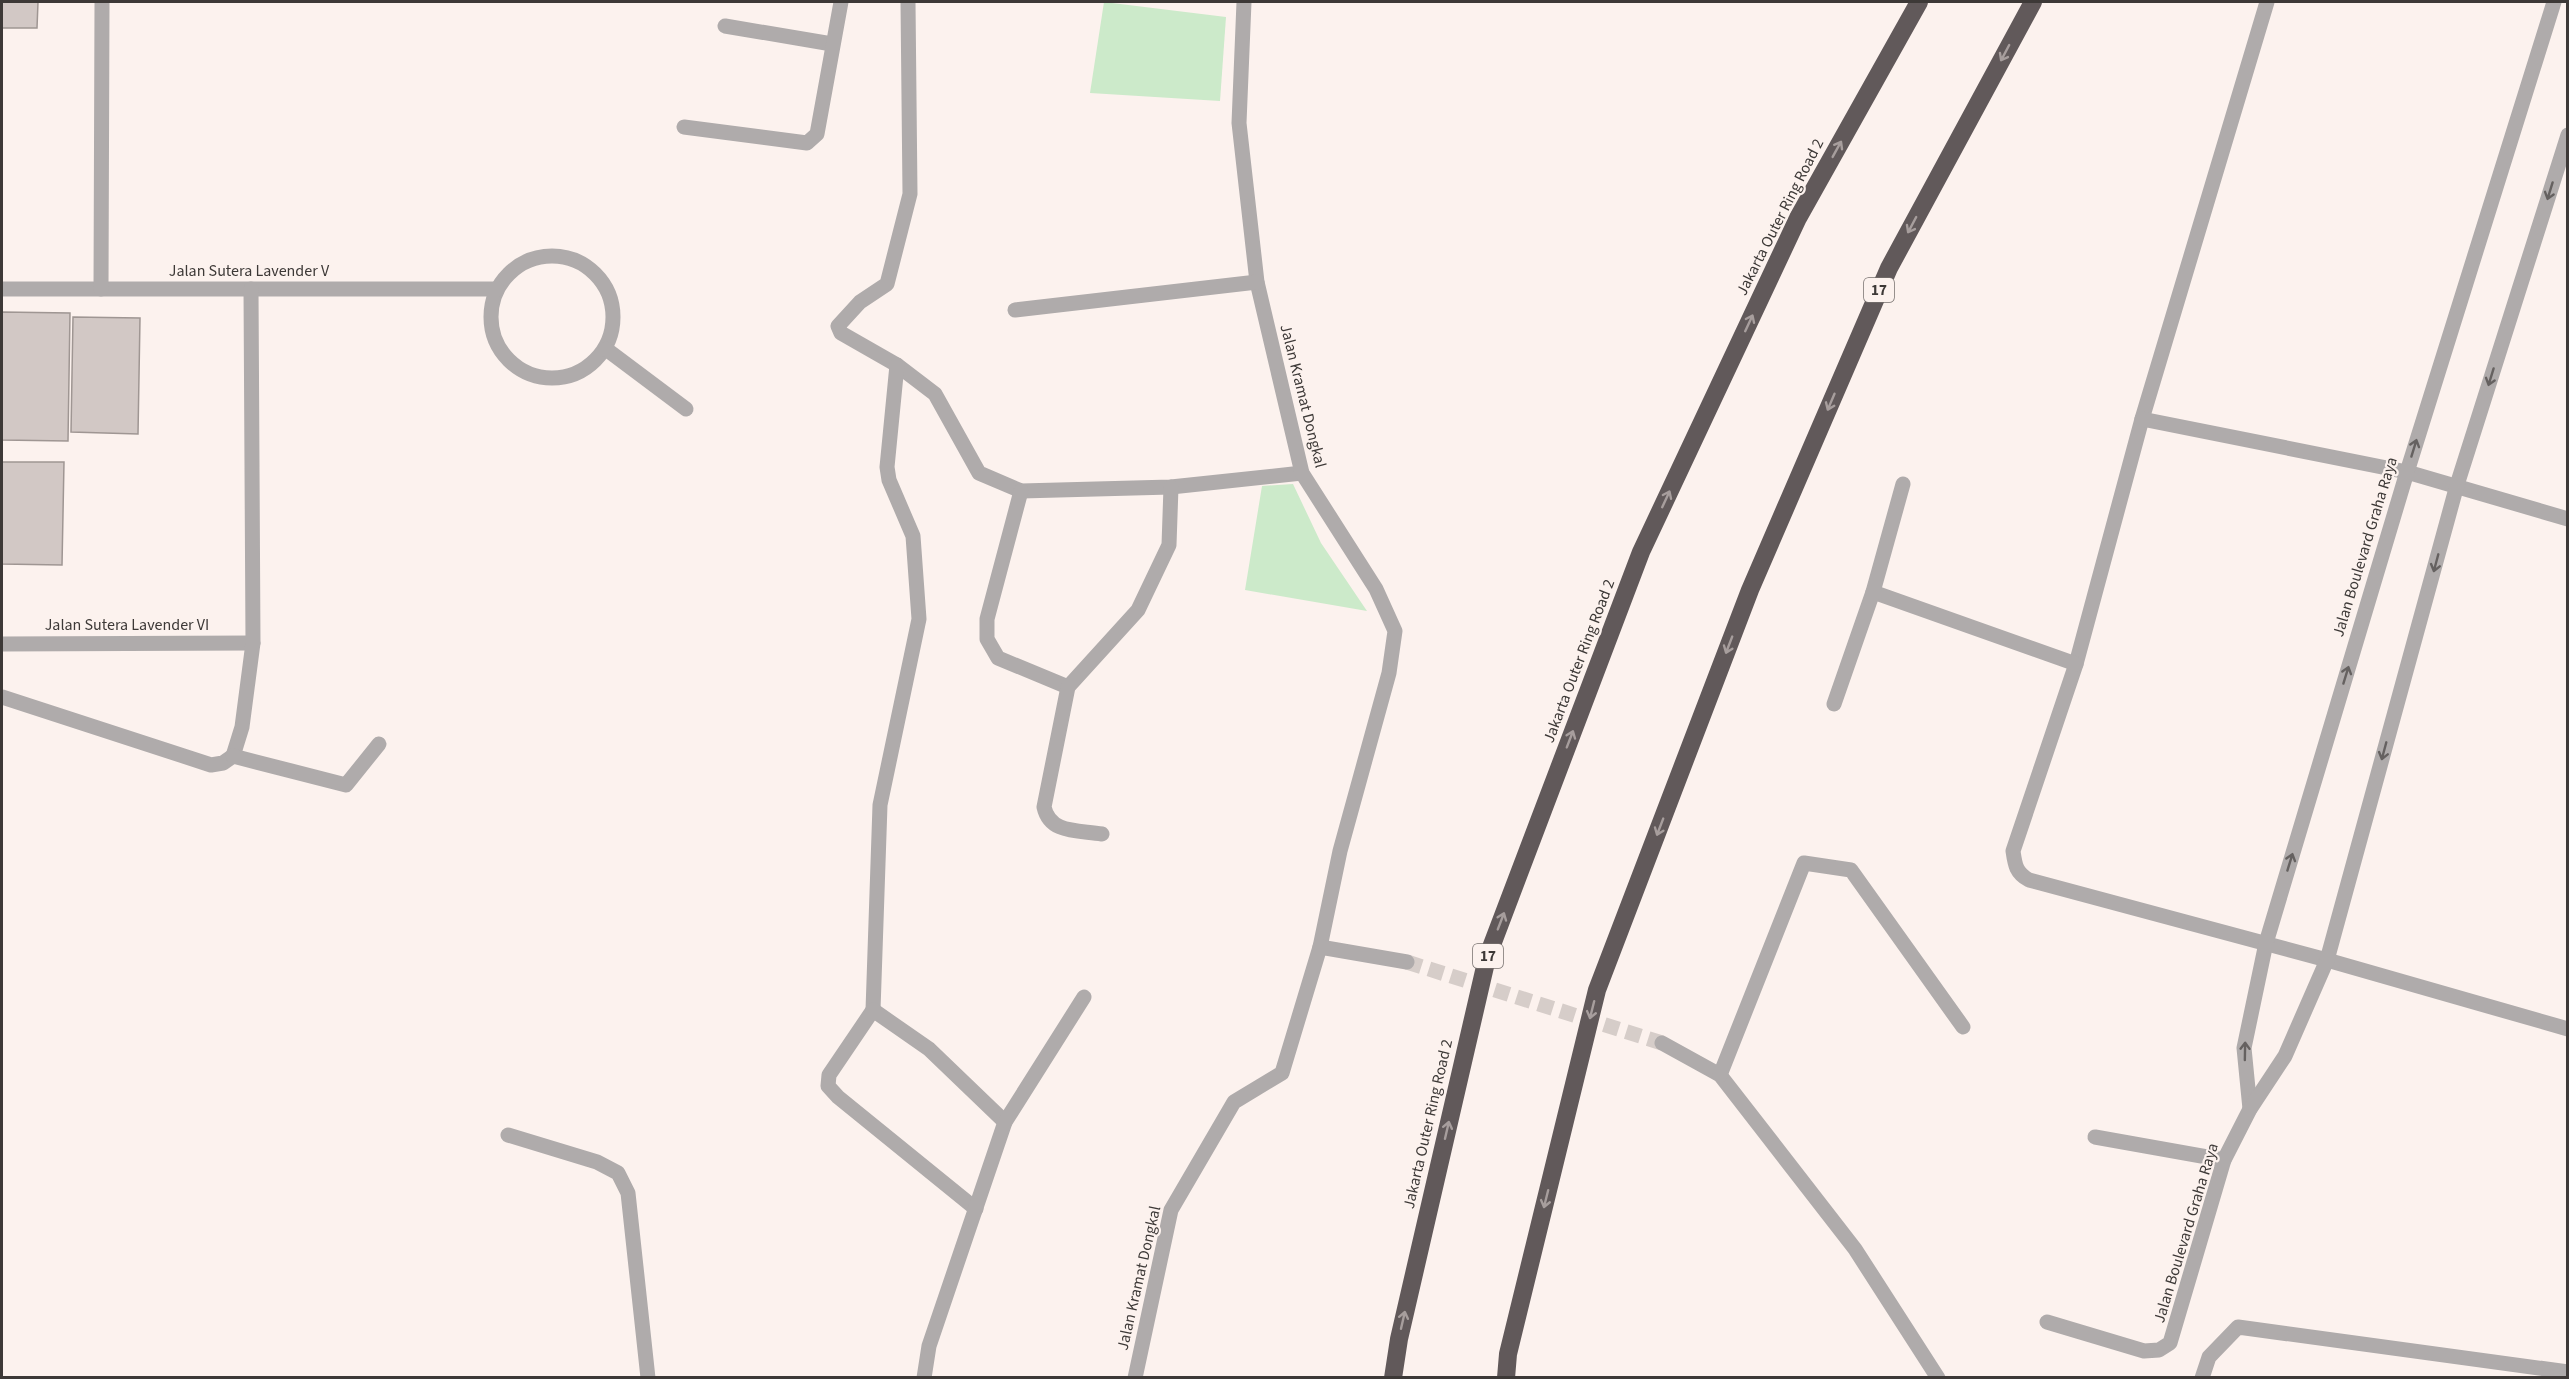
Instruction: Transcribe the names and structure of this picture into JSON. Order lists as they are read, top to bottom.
{
  "streets": {
    "highway": ["Jakarta Outer Ring Road 2", "17"],
    "street": [
      "Jalan Sutera Lavender V",
      "Jalan Kramat Dongkal",
      "Jalan Boulevard Graha Raya",
      "Jalan Sutera Lavender VI"
    ]
  }
}
